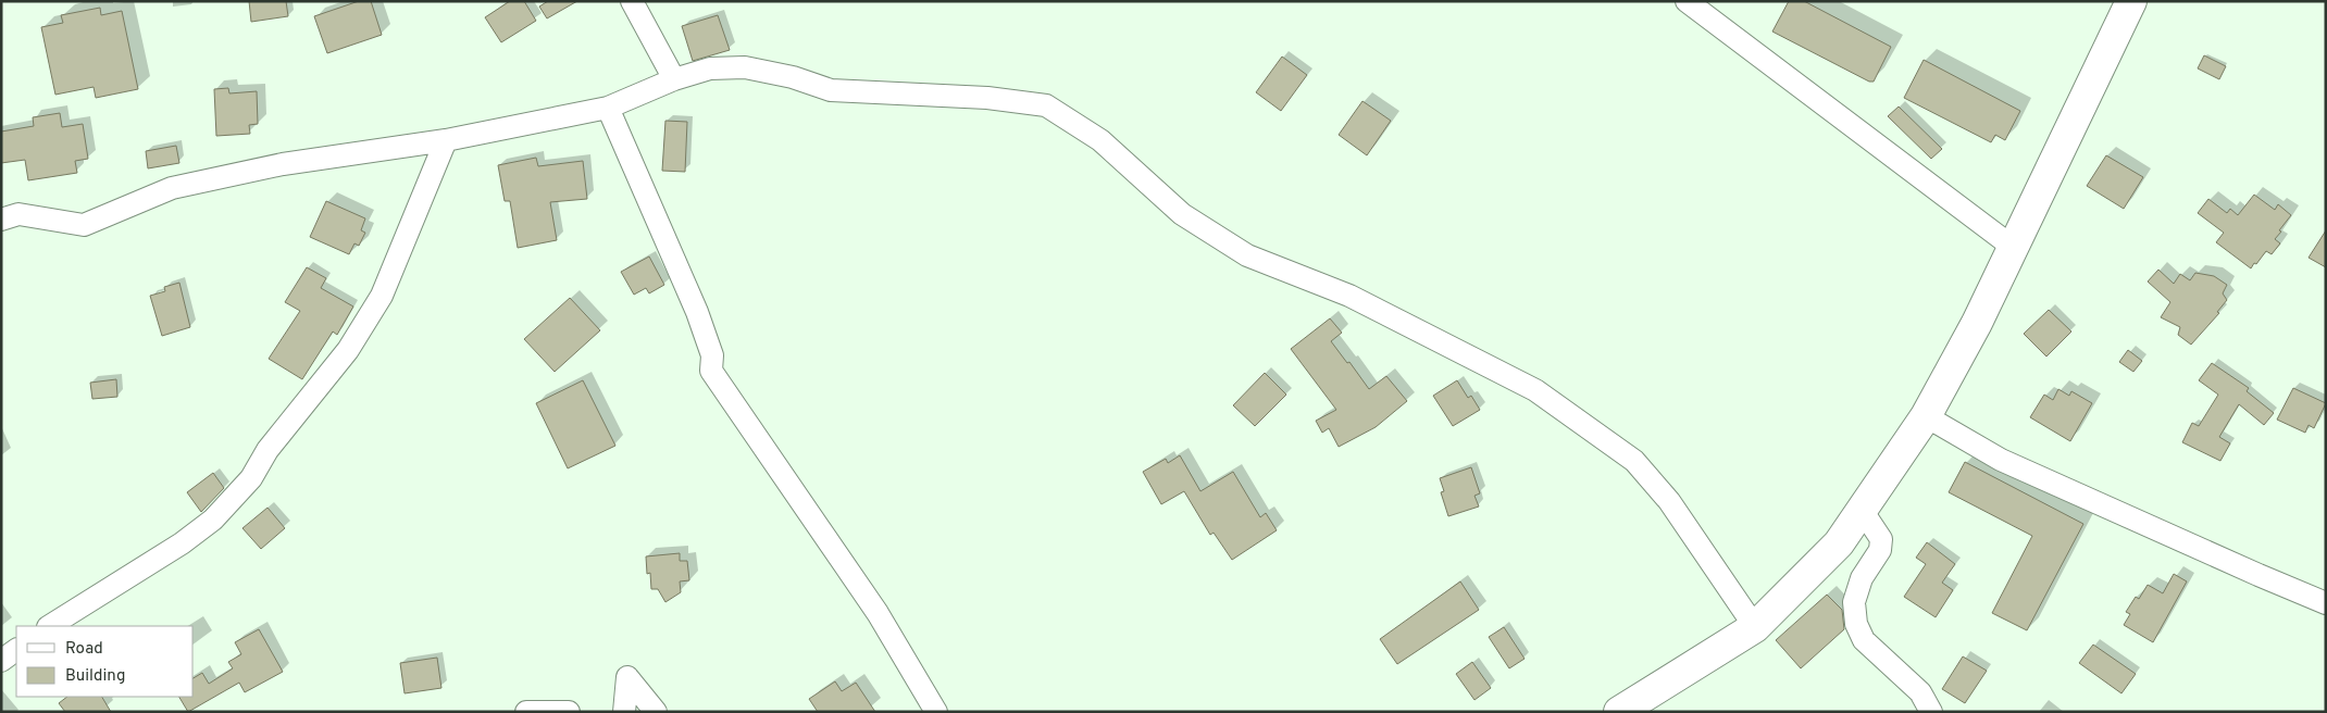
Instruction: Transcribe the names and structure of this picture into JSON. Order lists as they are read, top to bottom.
{
  "legend": ["Road", "Building"]
}
